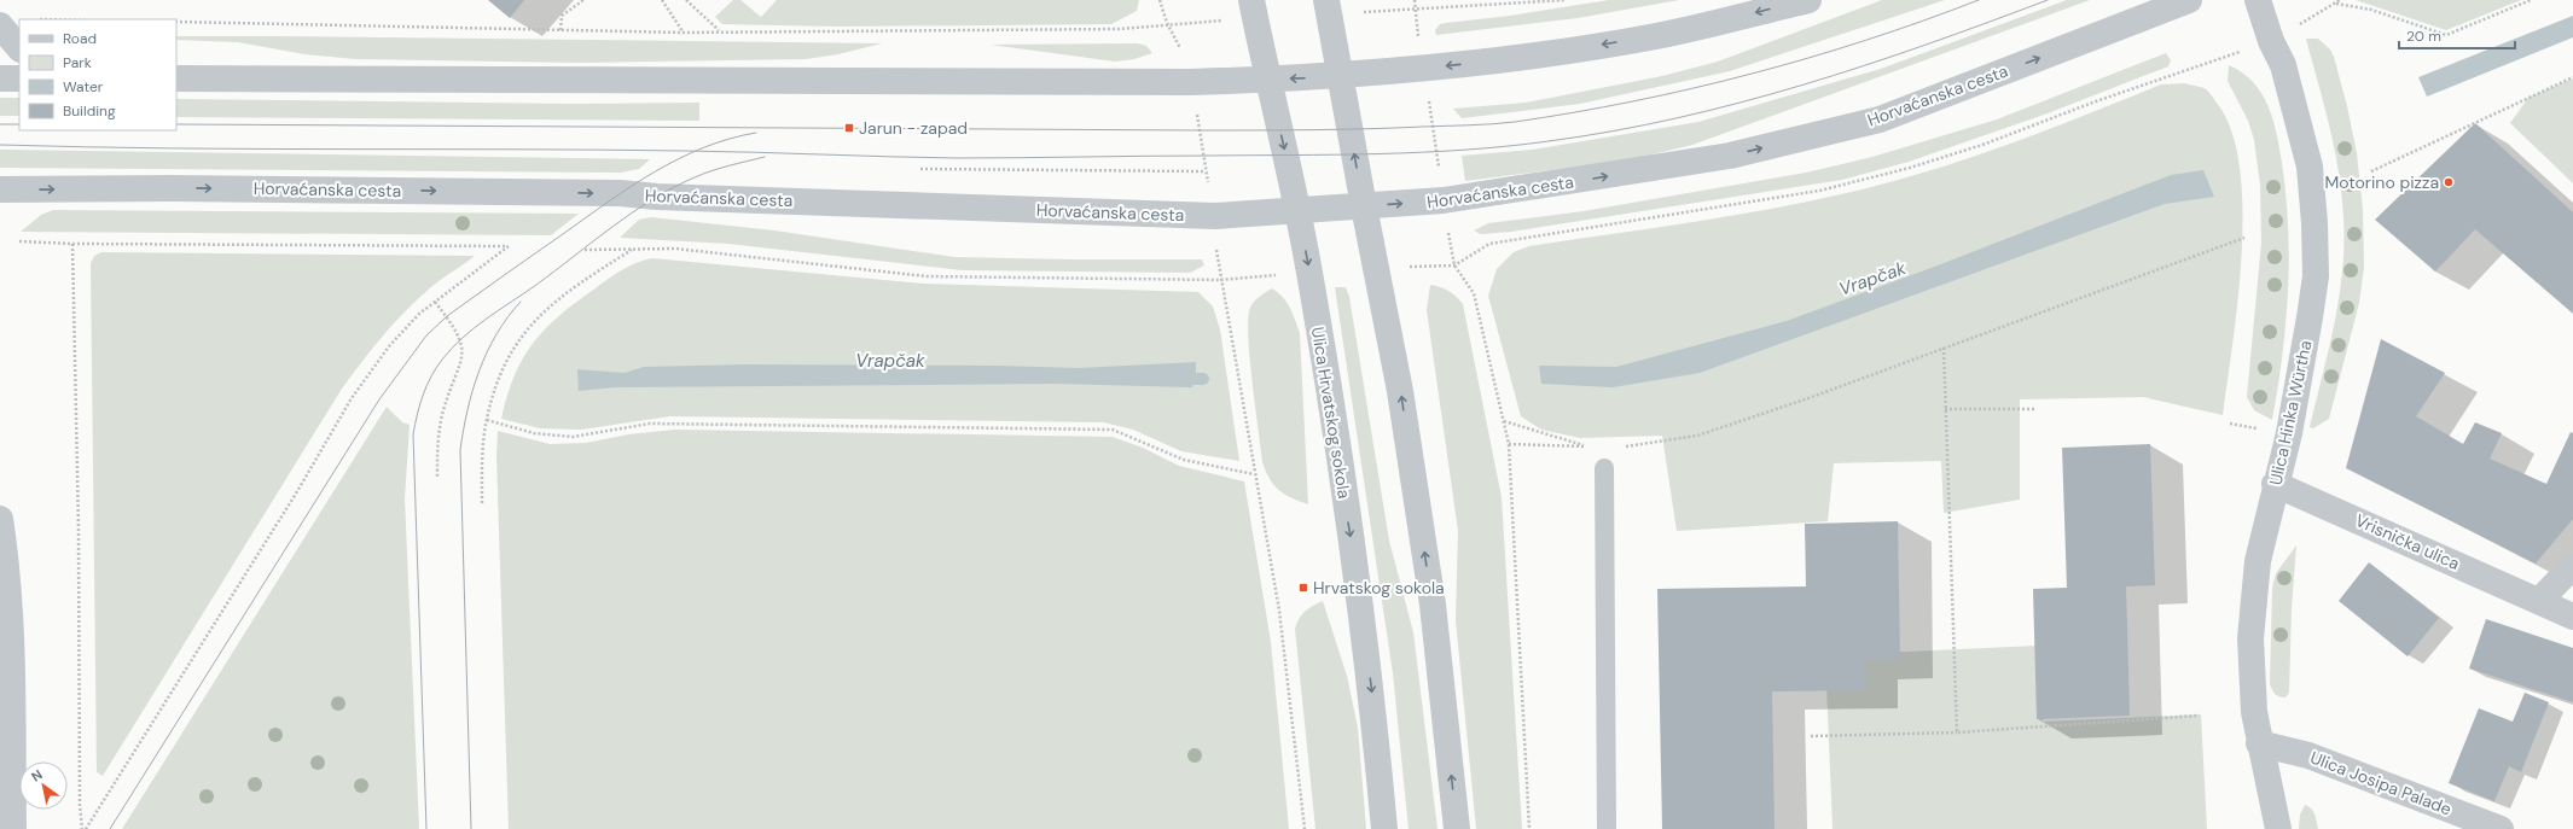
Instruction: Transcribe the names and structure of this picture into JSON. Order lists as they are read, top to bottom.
{
  "streets": {
    "street": [
      "Horvaćanska cesta",
      "Ulica Hrvatskog sokola",
      "Ulica Hinka Würtha",
      "Vrisnička ulica",
      "Ulica Josipa Palade"
    ]
  },
  "crossings": [
    ["Horvaćanska cesta", "Ulica Hrvatskog sokola"],
    ["Ulica Hinka Würtha", "Vrisnička ulica"],
    ["Ulica Hinka Würtha", "Ulica Josipa Palade"]
  ],
  "water": ["Vrapčak"],
  "places": {
    "transit": ["Jarun - zapad", "Hrvatskog sokola"],
    "other": ["Motorino pizza"]
  },
  "legend": [
    "Road",
    "Park",
    "Water",
    "Building"
  ],
  "scale_bar": "20 m",
  "north": "top left"
}
